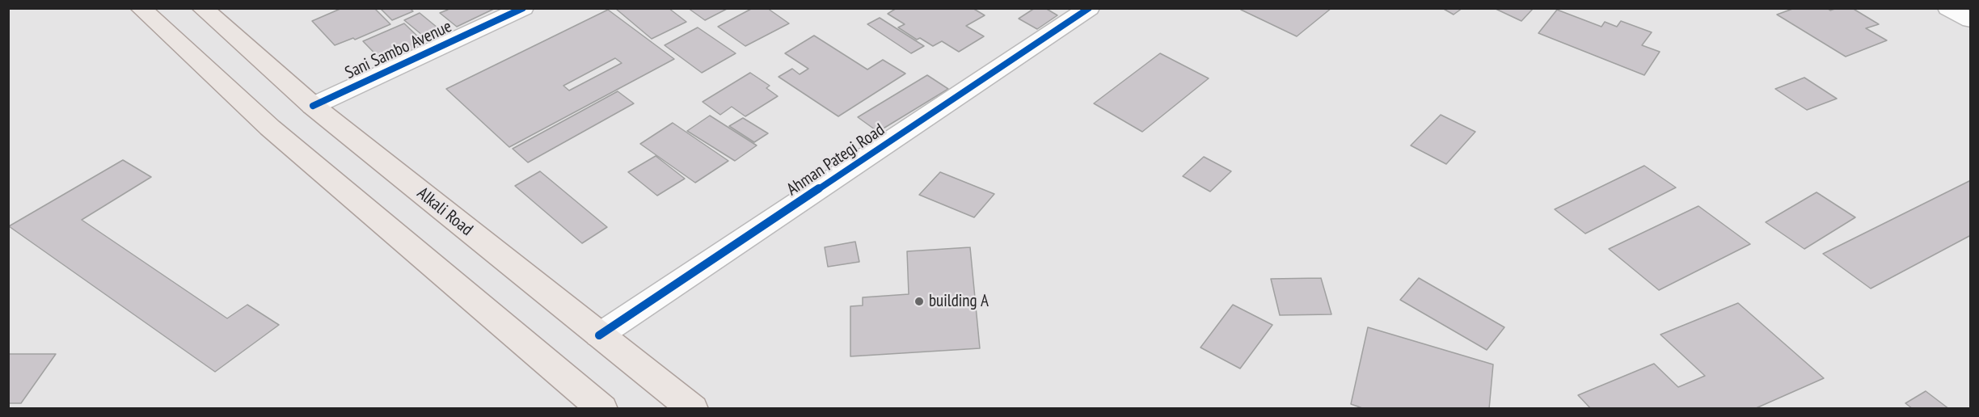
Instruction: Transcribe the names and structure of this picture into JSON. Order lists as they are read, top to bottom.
{
  "streets": {
    "main road": ["Alkali Road"],
    "street": ["Sani Sambo Avenue", "Ahman Pategi Road"]
  },
  "crossings": [
    ["Sani Sambo Avenue", "Alkali Road"],
    ["Ahman Pategi Road", "Alkali Road"]
  ],
  "places": ["building A"]
}
